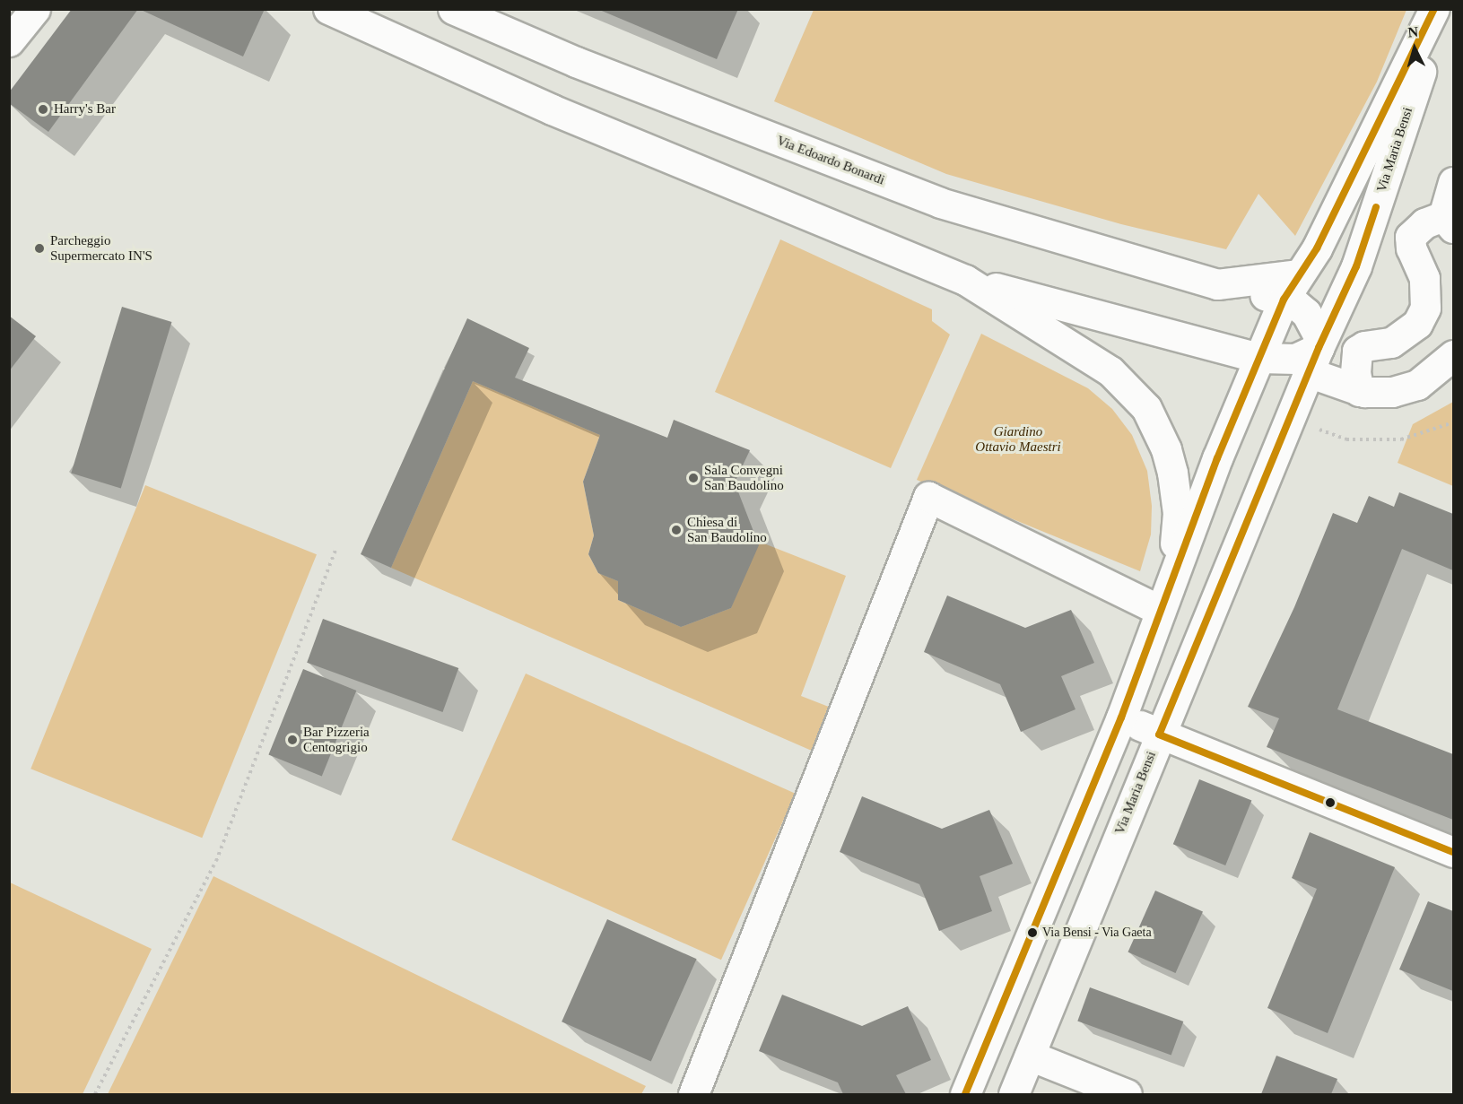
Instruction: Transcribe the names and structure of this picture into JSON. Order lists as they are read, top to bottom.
{
  "streets": {
    "street": ["Via Maria Bensi", "Via Edoardo Bonardi"]
  },
  "crossings": [
    ["Via Maria Bensi", "Via Edoardo Bonardi"]
  ],
  "parks": ["Giardino Ottavio Maestri"],
  "places": [
    "Harry's Bar",
    "Parcheggio Supermercato IN'S",
    "Sala Convegni San Baudolino",
    "Chiesa di San Baudolino",
    "Bar Pizzeria Centogrigio",
    "Via Bensi - Via Gaeta"
  ],
  "north": "top"
}
